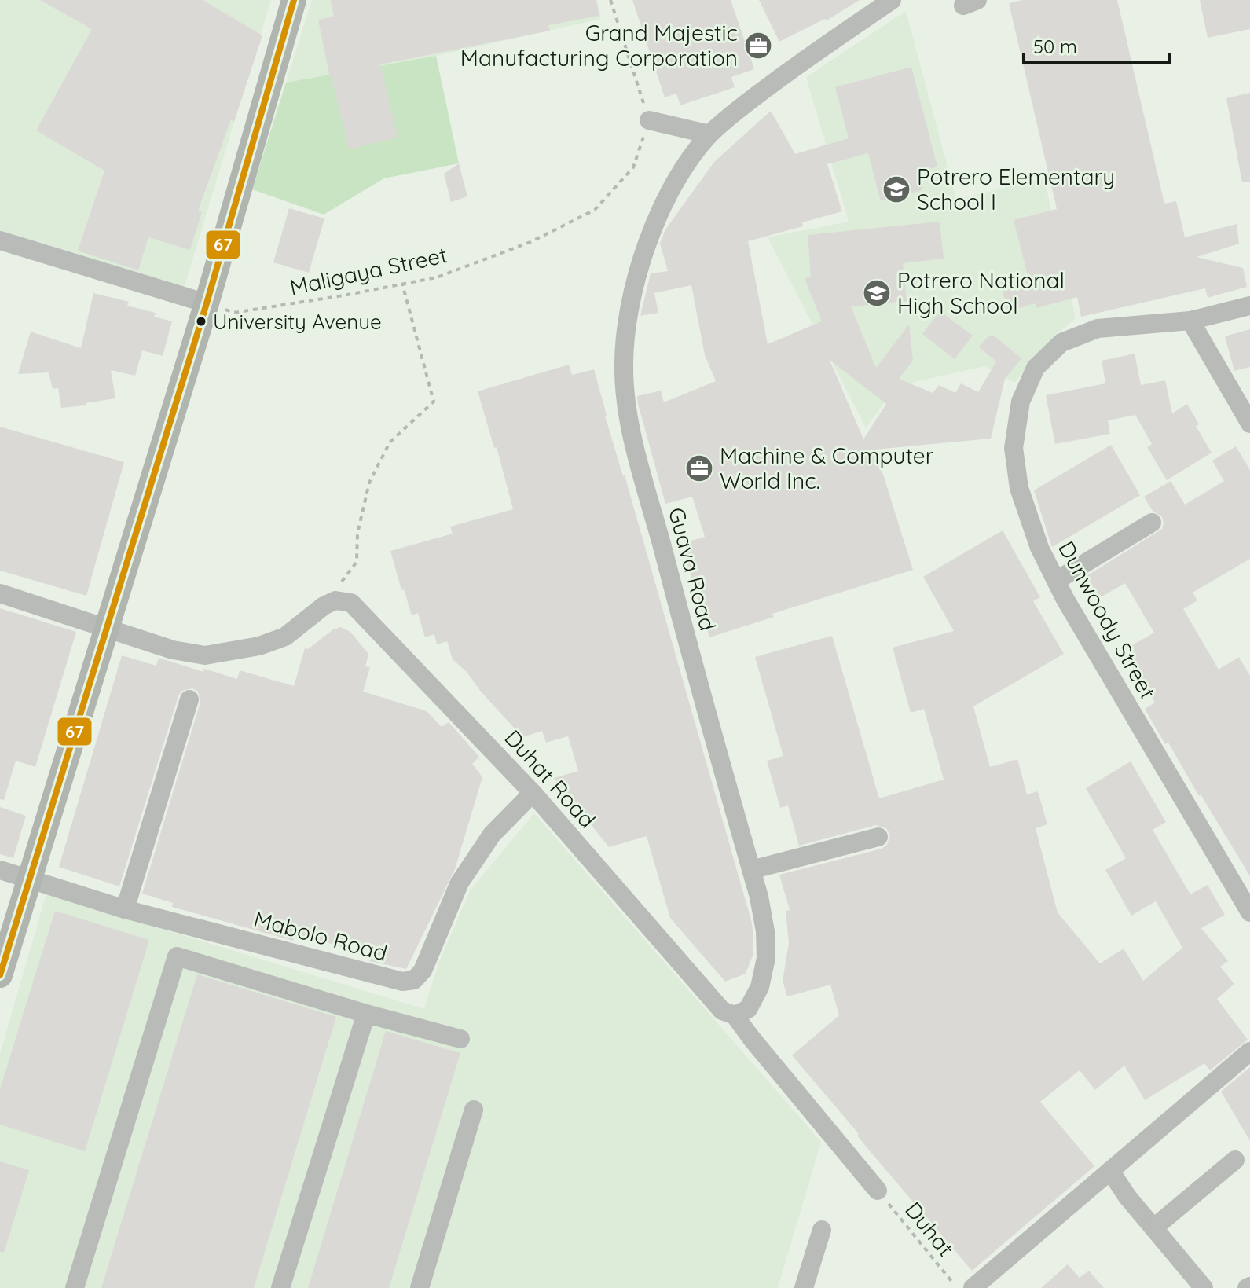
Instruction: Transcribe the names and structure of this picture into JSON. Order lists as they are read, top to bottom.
{
  "streets": {
    "street": [
      "Guava Road",
      "Dunwoody Street",
      "Duhat Road",
      "Mabolo Road"
    ],
    "path": ["Maligaya Street", "Duhat"]
  },
  "crossings": [
    ["Guava Road", "Duhat Road"],
    ["Duhat Road", "Mabolo Road"],
    ["Duhat Road", "Duhat"]
  ],
  "places": {
    "office": ["Grand Majestic Manufacturing Corporation", "Machine & Computer World Inc."],
    "school or university": ["Potrero Elementary School I", "Potrero National High School"],
    "other": ["University Avenue"]
  },
  "lines": ["transit line 67"],
  "scale_bar": "50 m"
}
